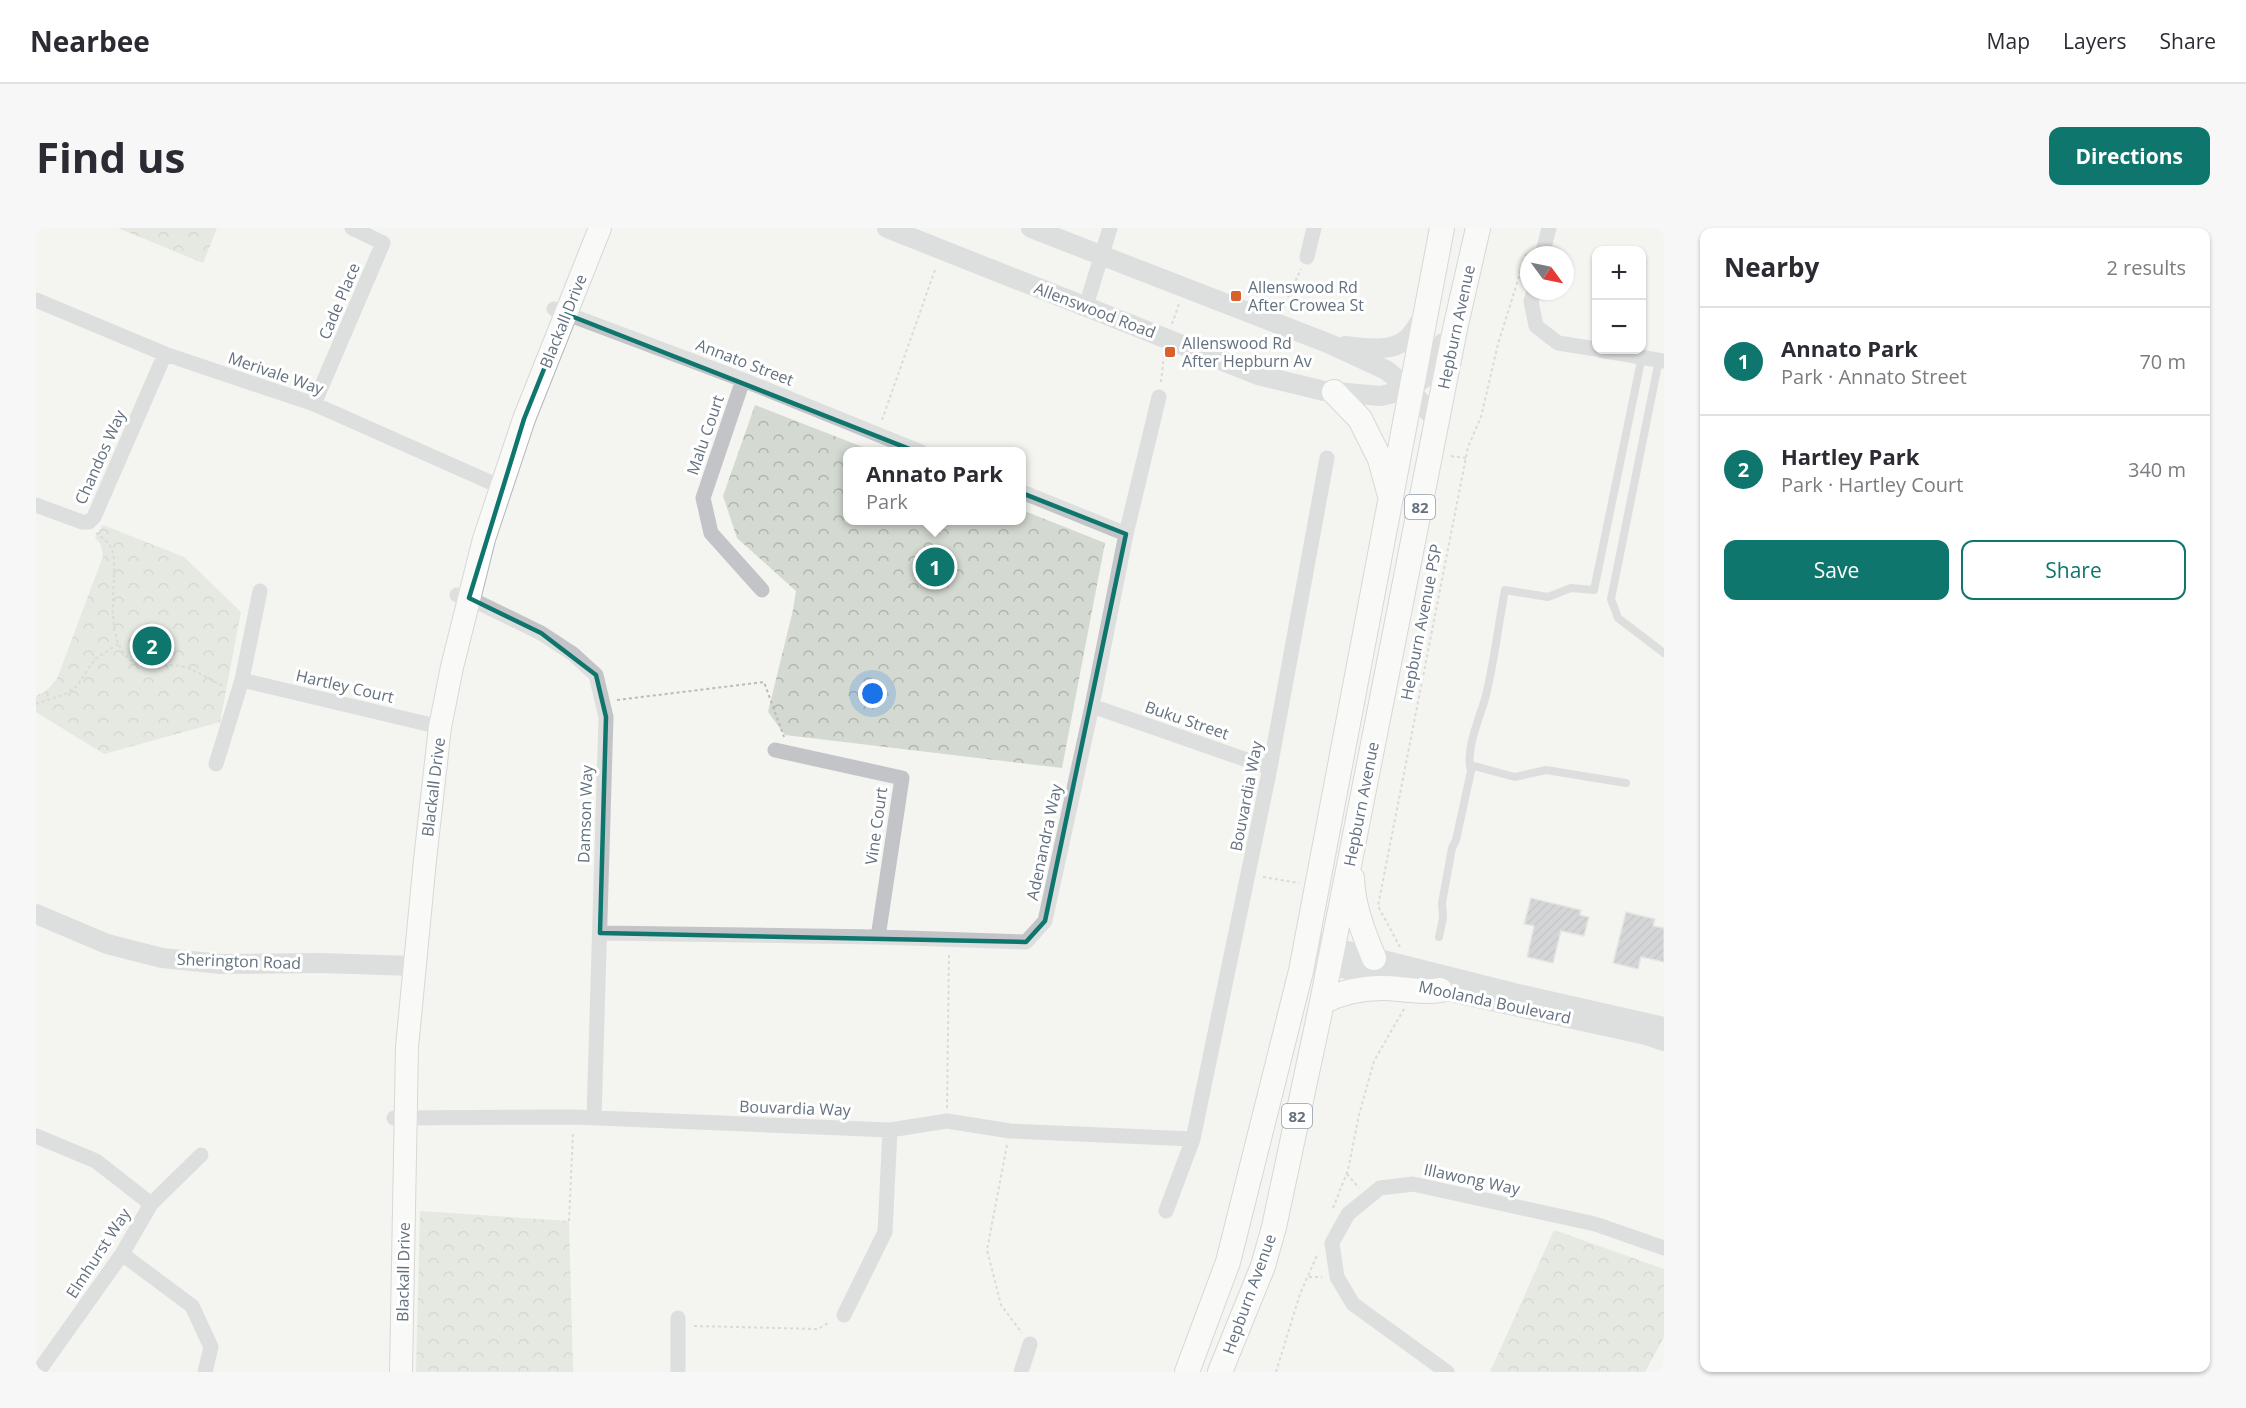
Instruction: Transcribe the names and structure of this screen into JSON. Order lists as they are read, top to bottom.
{
  "streets": {
    "main road": ["Blackall Drive", "Hepburn Avenue", "82"],
    "street": [
      "Cade Place",
      "Allenswood Road",
      "Annato Street",
      "Merivale Way",
      "Malu Court",
      "Chandos Way",
      "Hartley Court",
      "Buku Street",
      "Bouvardia Way",
      "Damson Way",
      "Vine Court",
      "Adenandra Way",
      "Sherington Road",
      "Moolanda Boulevard",
      "Illawong Way",
      "Elmhurst Way"
    ],
    "path": ["Hepburn Avenue PSP"]
  },
  "crossings": [
    ["Cade Place", "Merivale Way"],
    ["Allenswood Road", "Hepburn Avenue"],
    ["Blackall Drive", "Annato Street"],
    ["Blackall Drive", "Merivale Way"],
    ["Blackall Drive", "Hartley Court"],
    ["Blackall Drive", "Bouvardia Way"],
    ["Blackall Drive", "Damson Way"],
    ["Blackall Drive", "Sherington Road"],
    ["Hepburn Avenue", "Moolanda Boulevard"],
    ["Annato Street", "Malu Court"],
    ["Merivale Way", "Chandos Way"],
    ["Buku Street", "Bouvardia Way"],
    ["Buku Street", "Adenandra Way"],
    ["Bouvardia Way", "Damson Way"],
    ["Damson Way", "Adenandra Way"],
    ["Vine Court", "Adenandra Way"]
  ],
  "places": {
    "transit": ["Allenswood Rd After Crowea St", "Allenswood Rd After Hepburn Av"]
  },
  "north": "bottom right",
  "page": {
    "header": "Nearbee",
    "nav": ["Map", "Layers", "Share"],
    "buttons": [
      "Directions",
      ["Save", "Share"]
    ],
    "title": "Find us",
    "heading": ["Nearby", "2 results"],
    "map_buttons": ["+", "−"],
    "list": [
      {
        "mark": "1",
        "name": "Annato Park",
        "note": "Park · Annato Street",
        "value": "70 m"
      },
      {
        "mark": "2",
        "name": "Hartley Park",
        "note": "Park · Hartley Court",
        "value": "340 m"
      }
    ],
    "popup": ["Annato Park", "Park"],
    "pins": ["1", "2"]
  }
}
